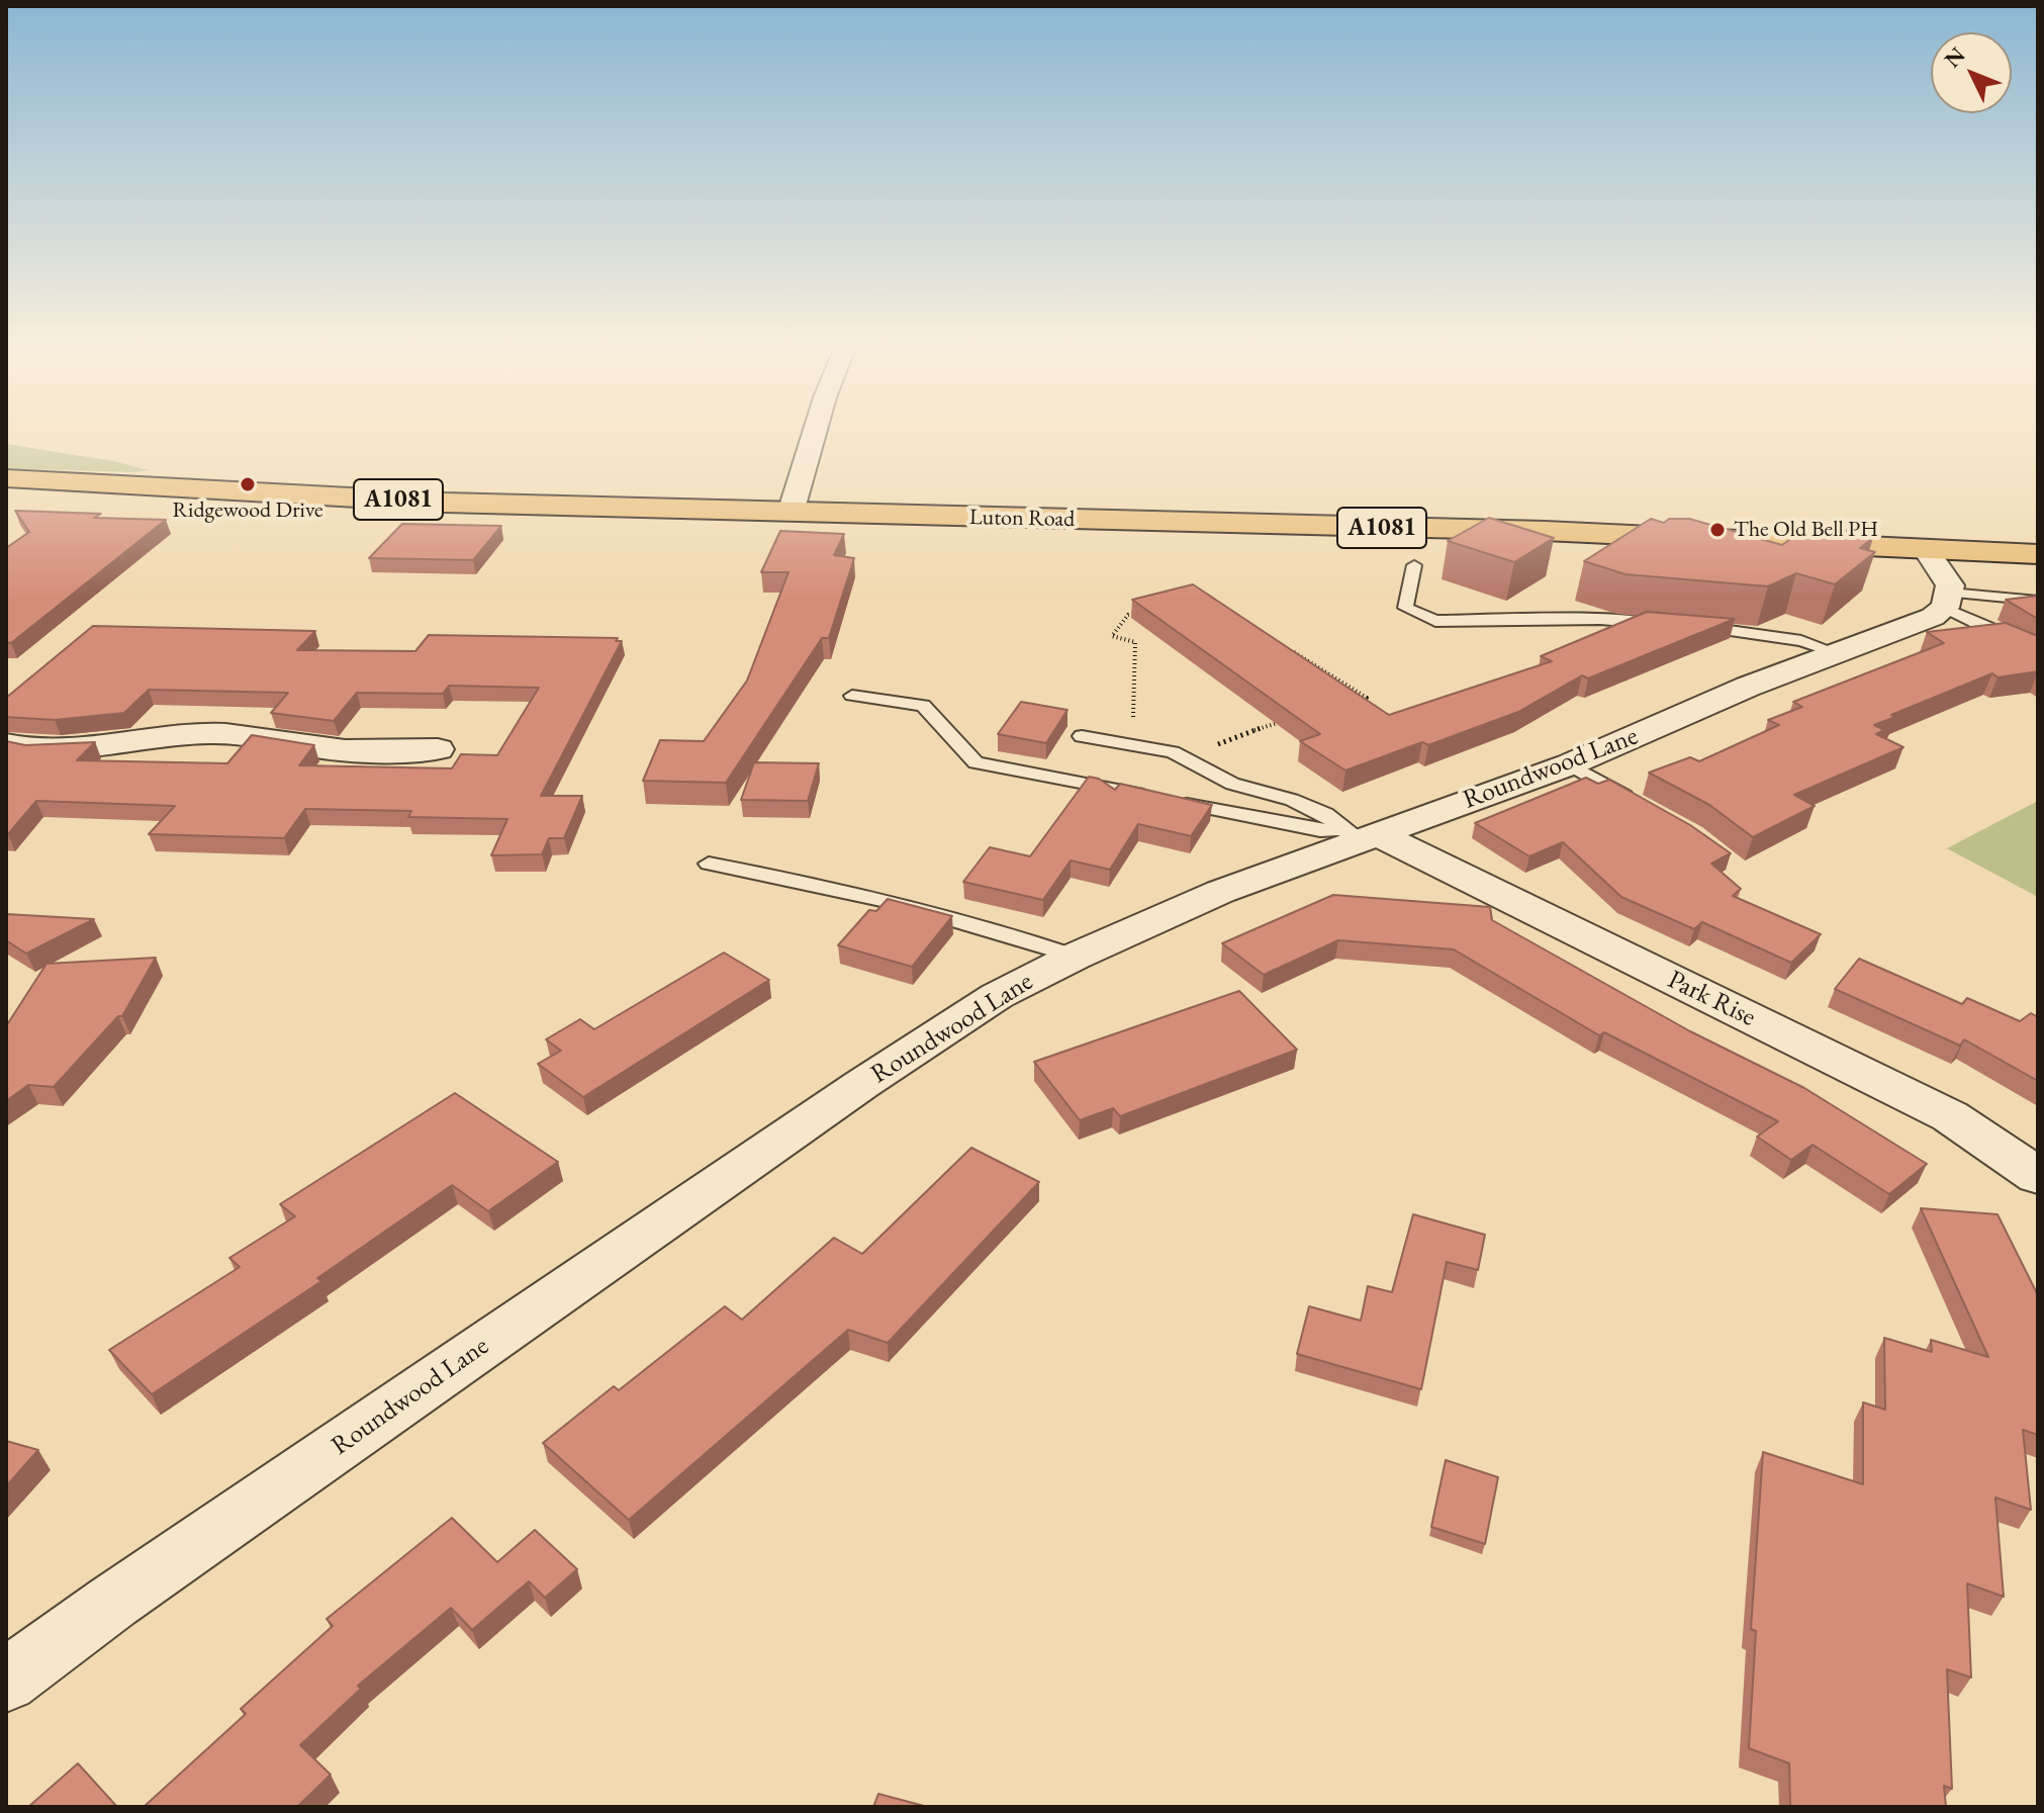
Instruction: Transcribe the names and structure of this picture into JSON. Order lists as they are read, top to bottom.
{
  "streets": {
    "main road": ["A1081", "Luton Road"],
    "street": ["Roundwood Lane", "Park Rise"]
  },
  "crossings": [
    ["Roundwood Lane", "Park Rise"]
  ],
  "places": ["Ridgewood Drive", "The Old Bell PH"],
  "north": "top left"
}
